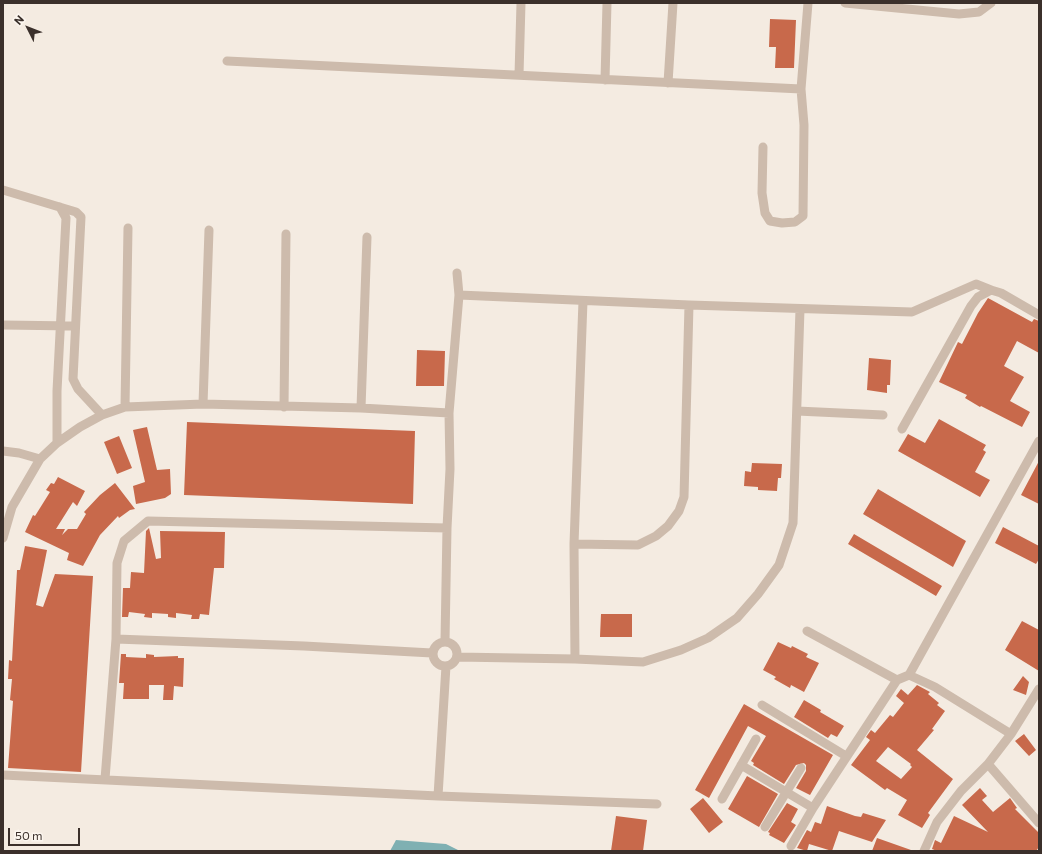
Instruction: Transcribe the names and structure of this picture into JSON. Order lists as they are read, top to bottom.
{
  "scale_bar": "50 m",
  "north": "top left"
}
